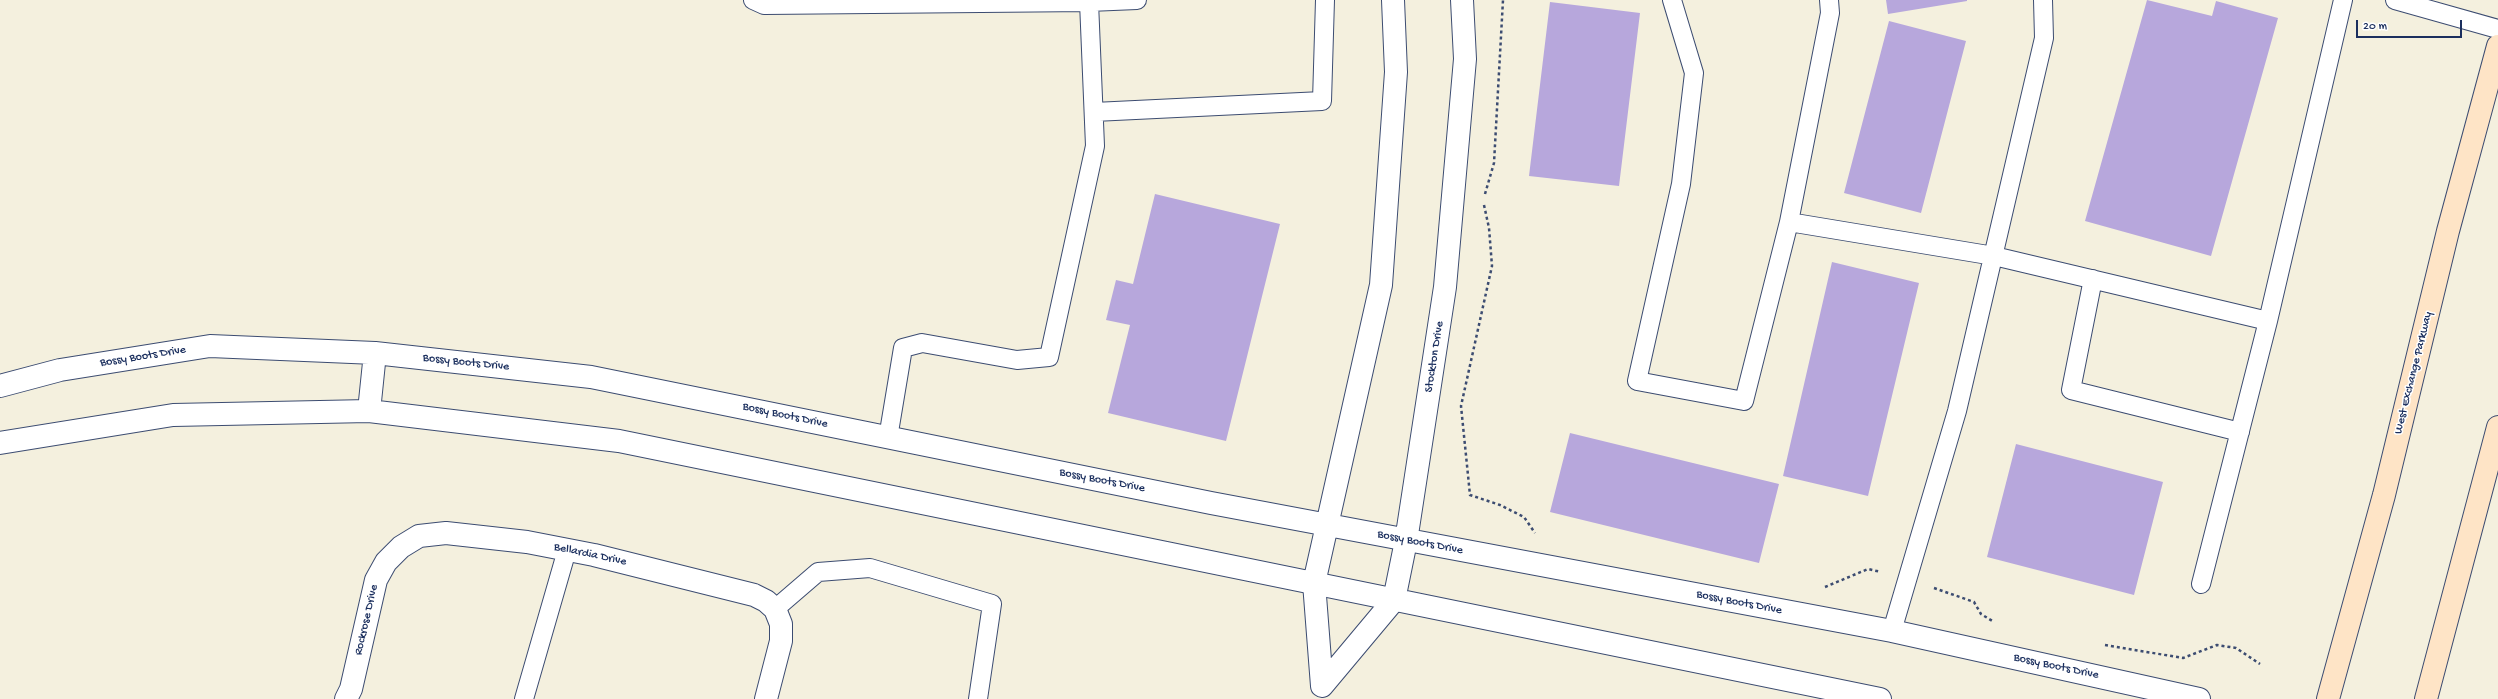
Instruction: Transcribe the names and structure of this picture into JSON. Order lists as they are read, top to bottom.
{
  "streets": {
    "main road": ["West Exchange Parkway"],
    "street": [
      "Bossy Boots Drive",
      "Stockton Drive",
      "Bellardia Drive",
      "Rockrose Drive"
    ]
  },
  "crossings": [
    ["Bossy Boots Drive", "Stockton Drive"],
    ["Bellardia Drive", "Rockrose Drive"]
  ],
  "scale_bar": "20 m"
}
